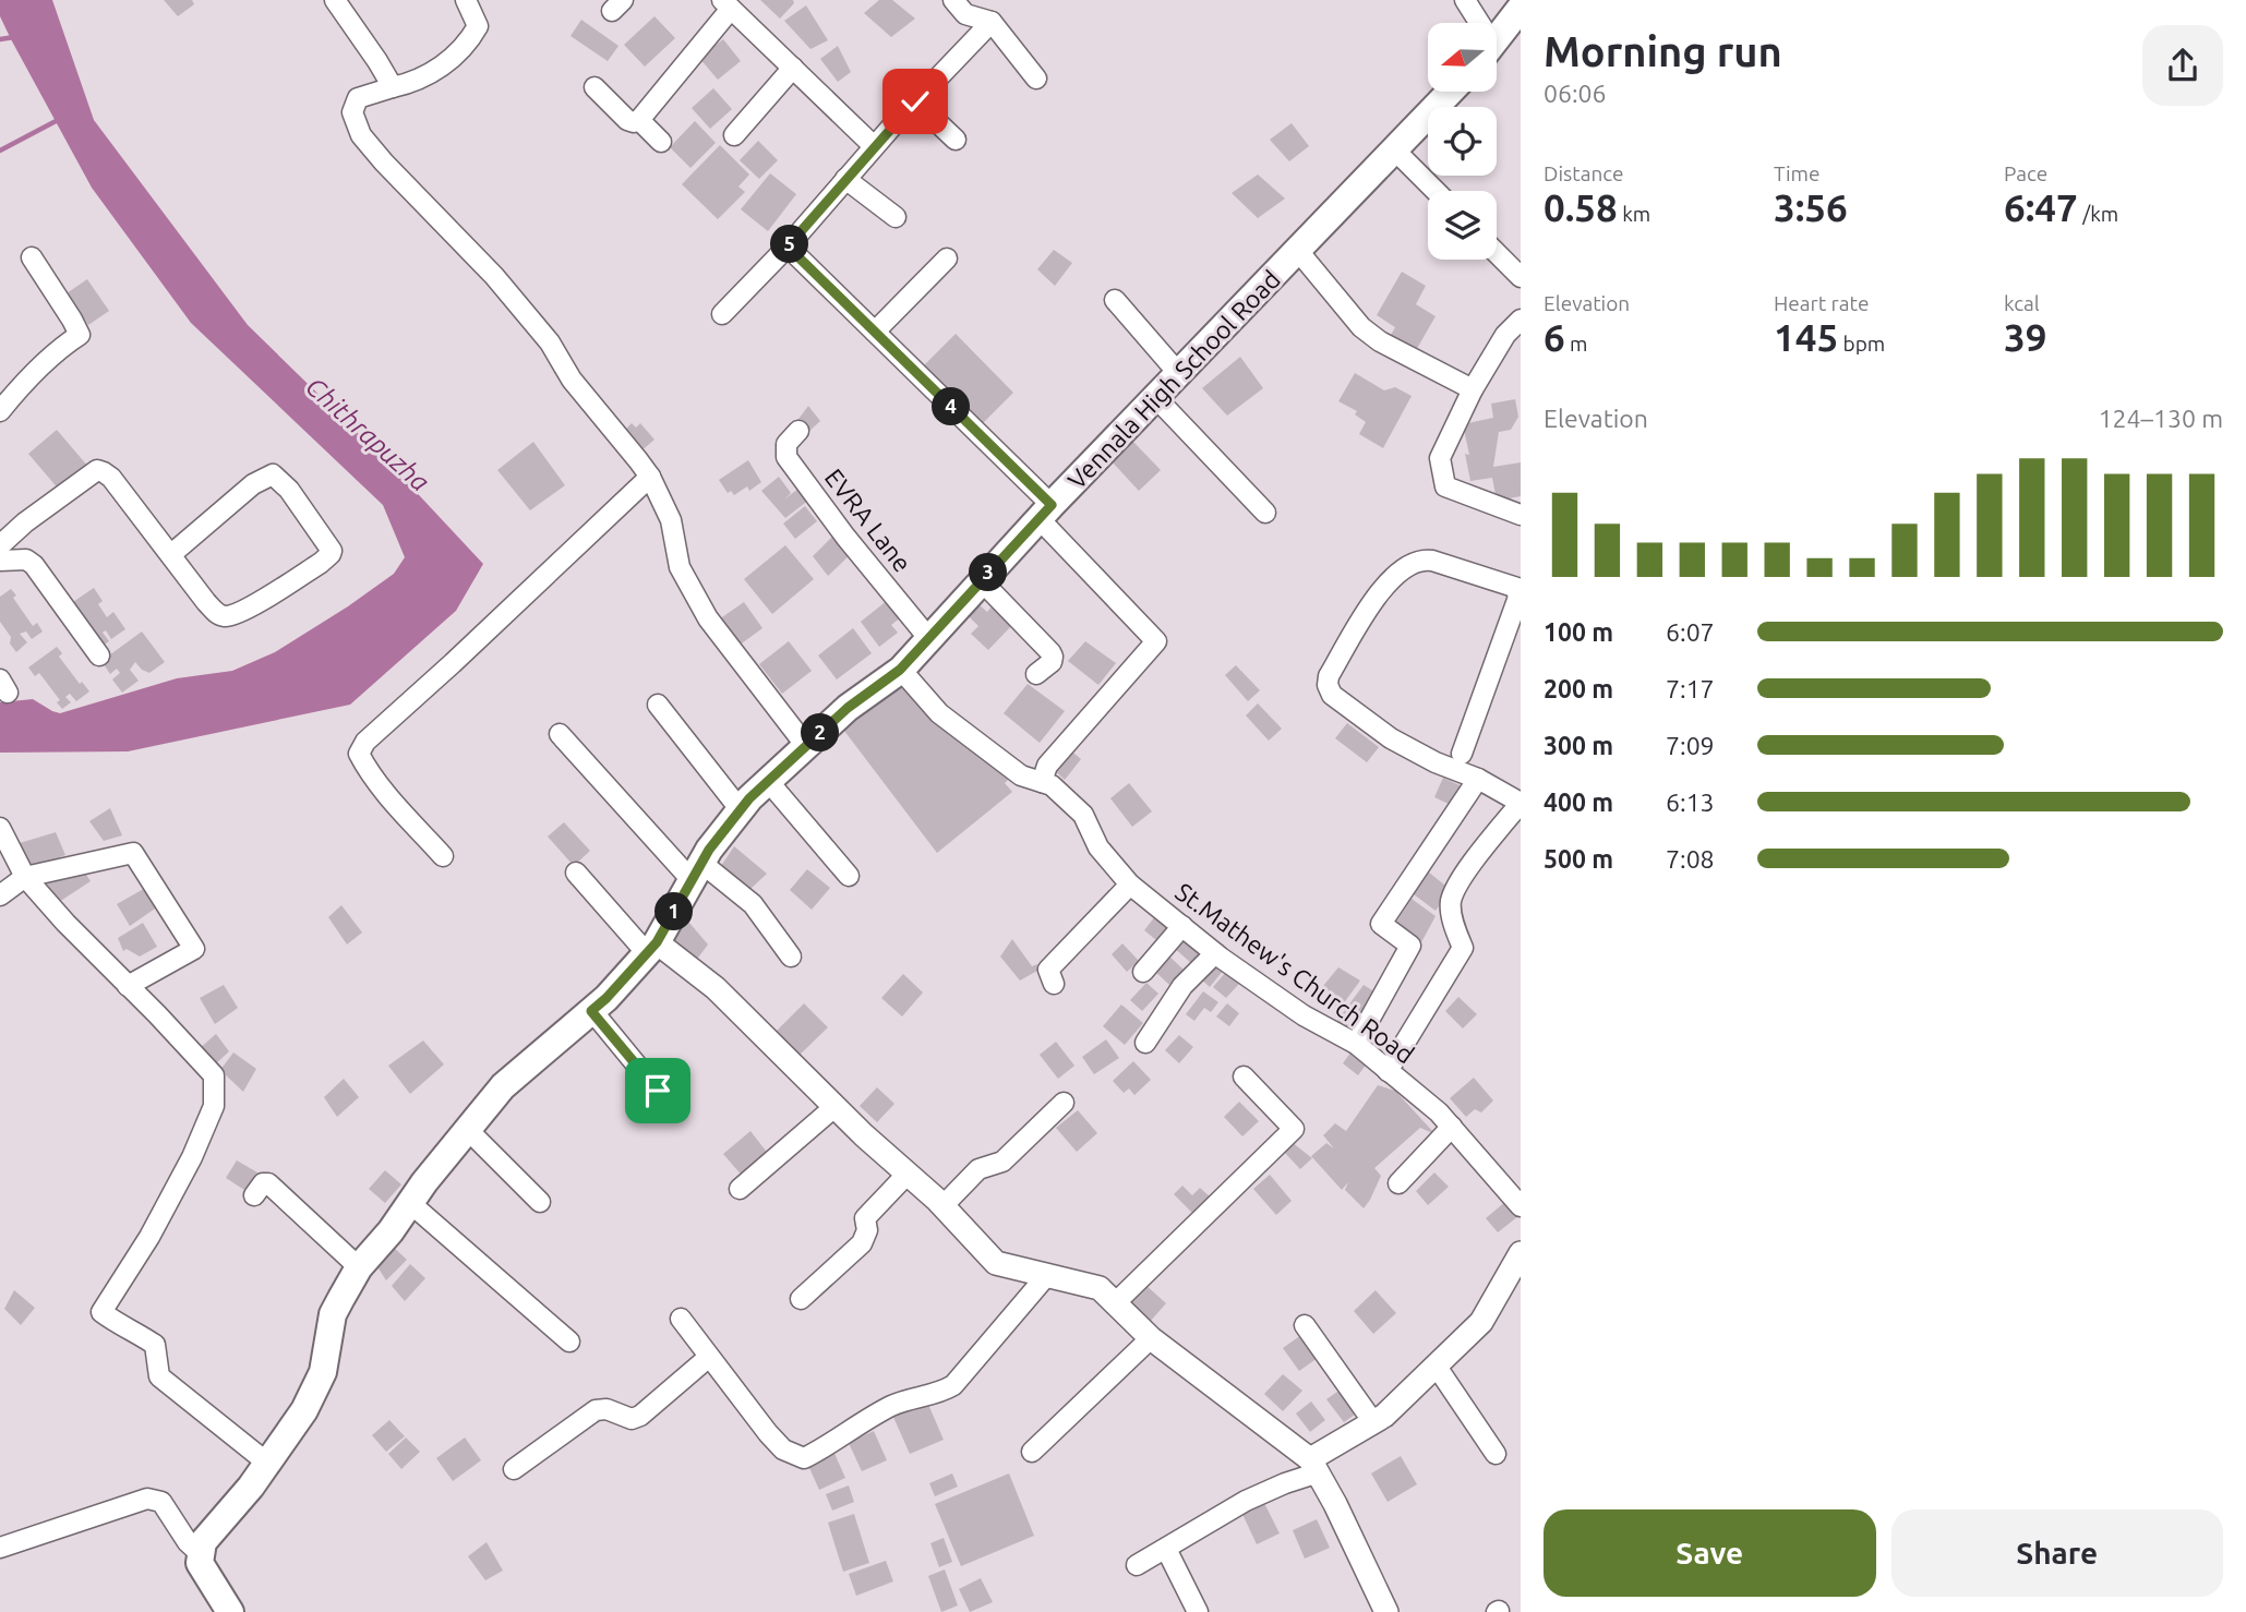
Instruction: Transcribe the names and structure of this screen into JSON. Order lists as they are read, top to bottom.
{
  "streets": {
    "main road": ["Vennala High School Road"],
    "street": ["EVRA Lane", "St.Mathew's Church Road"]
  },
  "crossings": [
    ["Vennala High School Road", "EVRA Lane"],
    ["Vennala High School Road", "St.Mathew's Church Road"]
  ],
  "water": ["Chithrapuzha"],
  "north": "left",
  "page": {
    "heading": ["Morning run", "06:06"],
    "stats": [
      ["Distance", "0.58 km"],
      ["Time", "3:56"],
      ["Pace", "6:47 /km"],
      ["Elevation", "6 m"],
      ["Heart rate", "145 bpm"],
      ["kcal", "39"]
    ],
    "pins": [
      "5",
      "4",
      "3",
      "2",
      "1"
    ],
    "chart": ["Elevation", "124–130 m"],
    "list": [
      {
        "name": "100 m",
        "note": "6:07"
      },
      {
        "name": "200 m",
        "note": "7:17"
      },
      {
        "name": "300 m",
        "note": "7:09"
      },
      {
        "name": "400 m",
        "note": "6:13"
      },
      {
        "name": "500 m",
        "note": "7:08"
      }
    ],
    "buttons": ["Save", "Share"]
  }
}
